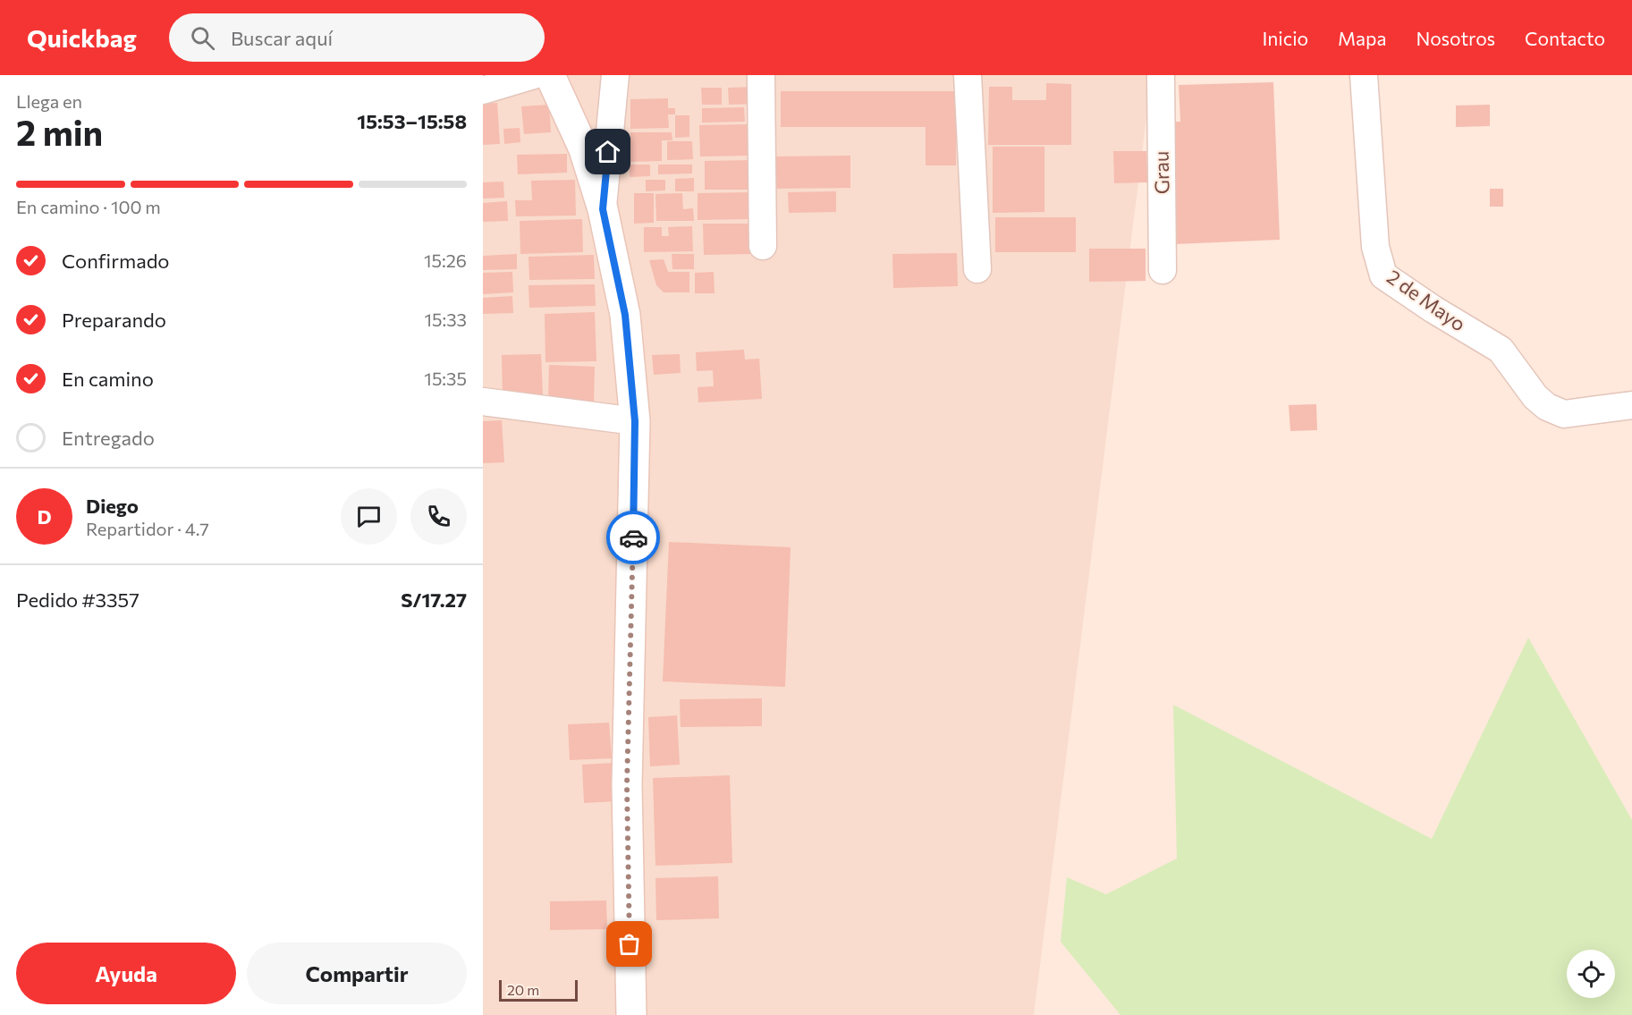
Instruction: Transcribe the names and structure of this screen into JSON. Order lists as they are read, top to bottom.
{
  "streets": {
    "street": ["Grau", "2 de Mayo"]
  },
  "scale_bar": "20 m",
  "page": {
    "header": "Quickbag",
    "search": "Buscar aquí",
    "nav": [
      "Inicio",
      "Mapa",
      "Nosotros",
      "Contacto"
    ],
    "heading": ["2 min", "Llega en", "15:53–15:58"],
    "panel": [
      "Diego",
      "Repartidor · 4.7",
      "Pedido #3357",
      "S/17.27"
    ],
    "bar": "En camino · 100 m",
    "list": [
      ["Confirmado", "15:26"],
      ["Preparando", "15:33"],
      ["En camino", "15:35"],
      "Entregado"
    ],
    "round": "D",
    "buttons": ["Ayuda", "Compartir"],
    "scale": "20 m"
  }
}
